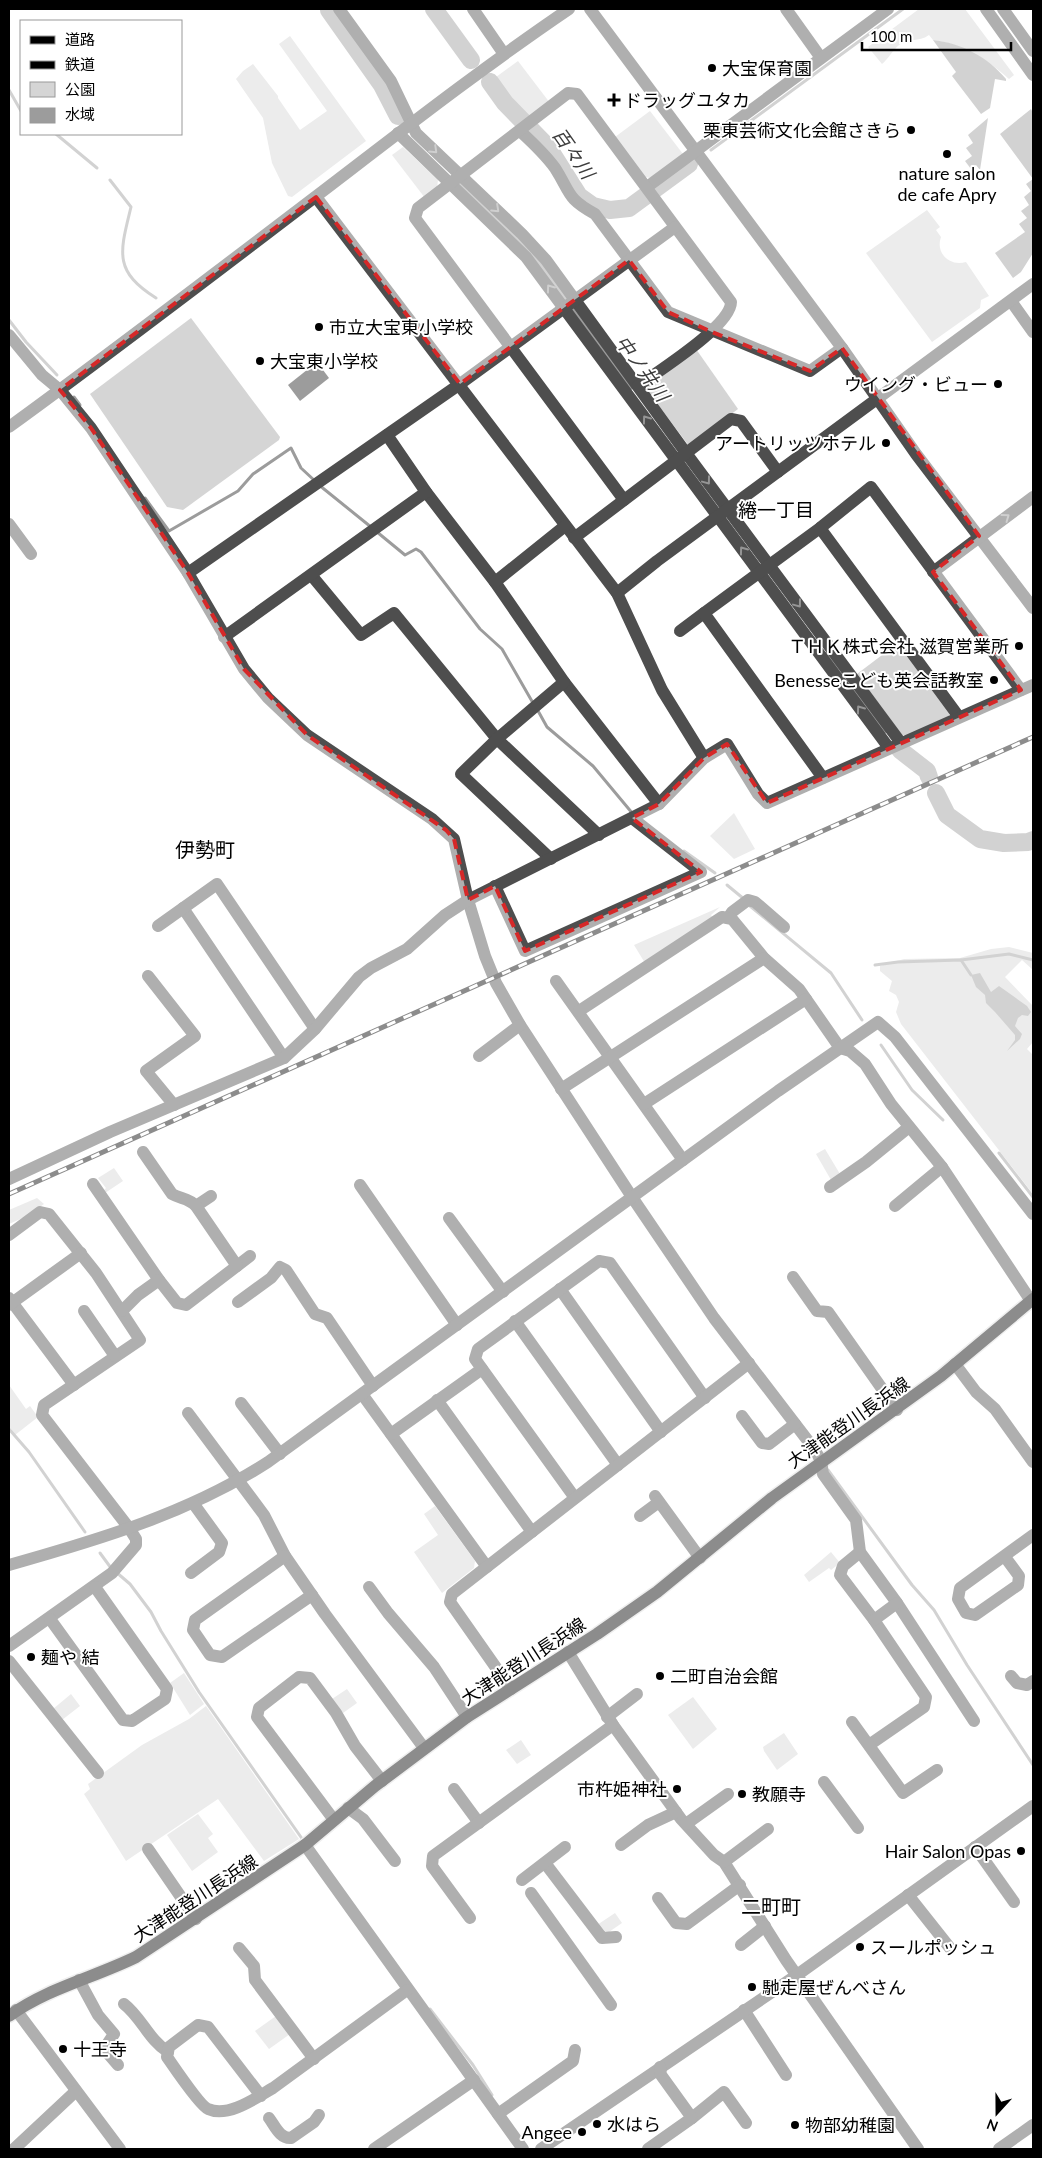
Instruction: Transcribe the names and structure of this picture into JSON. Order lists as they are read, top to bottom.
{
  "streets": {
    "main road": ["大津能登川長浜線"]
  },
  "districts": ["綣一丁目", "伊勢町", "二町町"],
  "water": ["百々川", "中ノ井川"],
  "places": {
    "other": [
      "大宝保育園",
      "栗東芸術文化会館さきら",
      "nature salon de cafe Apry",
      "市立大宝東小学校",
      "大宝東小学校",
      "ウイング・ビュー",
      "アートリッツホテル",
      "ＴＨＫ株式会社 滋賀営業所",
      "Benesseこども英会話教室",
      "麺や 結",
      "二町自治会館",
      "市杵姫神社",
      "教願寺",
      "Hair Salon Opas",
      "スールポッシュ",
      "馳走屋ぜんべさん",
      "十王寺",
      "水はら",
      "物部幼稚園",
      "Angee"
    ],
    "health": ["ドラッグユタカ"]
  },
  "legend": [
    "道路",
    "鉄道",
    "公園",
    "水域"
  ],
  "scale_bar": "100 m",
  "north": "bottom"
}
